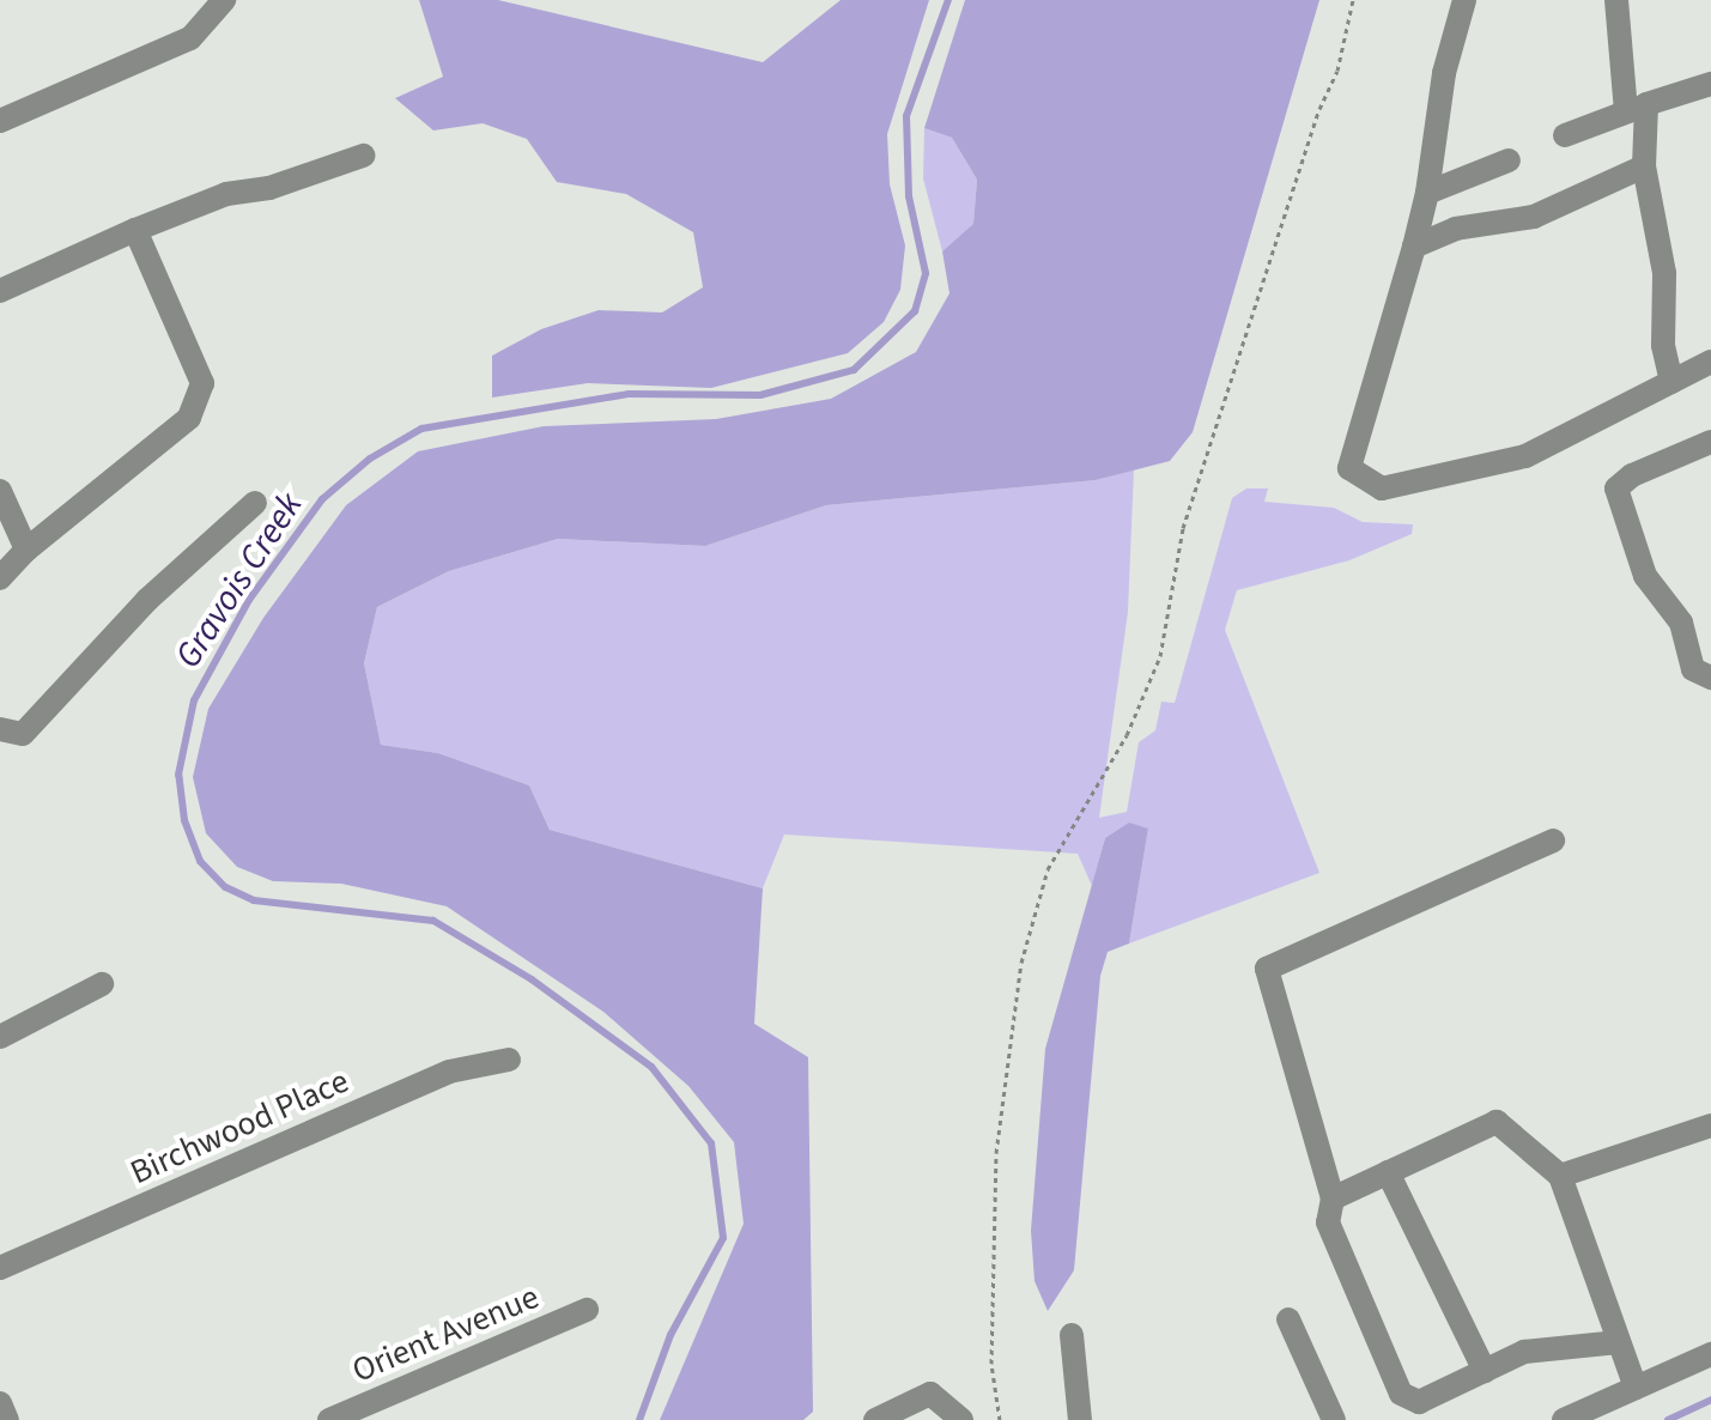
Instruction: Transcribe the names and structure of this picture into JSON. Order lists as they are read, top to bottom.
{
  "streets": {
    "street": ["Birchwood Place", "Orient Avenue"]
  },
  "water": ["Gravois Creek"]
}
